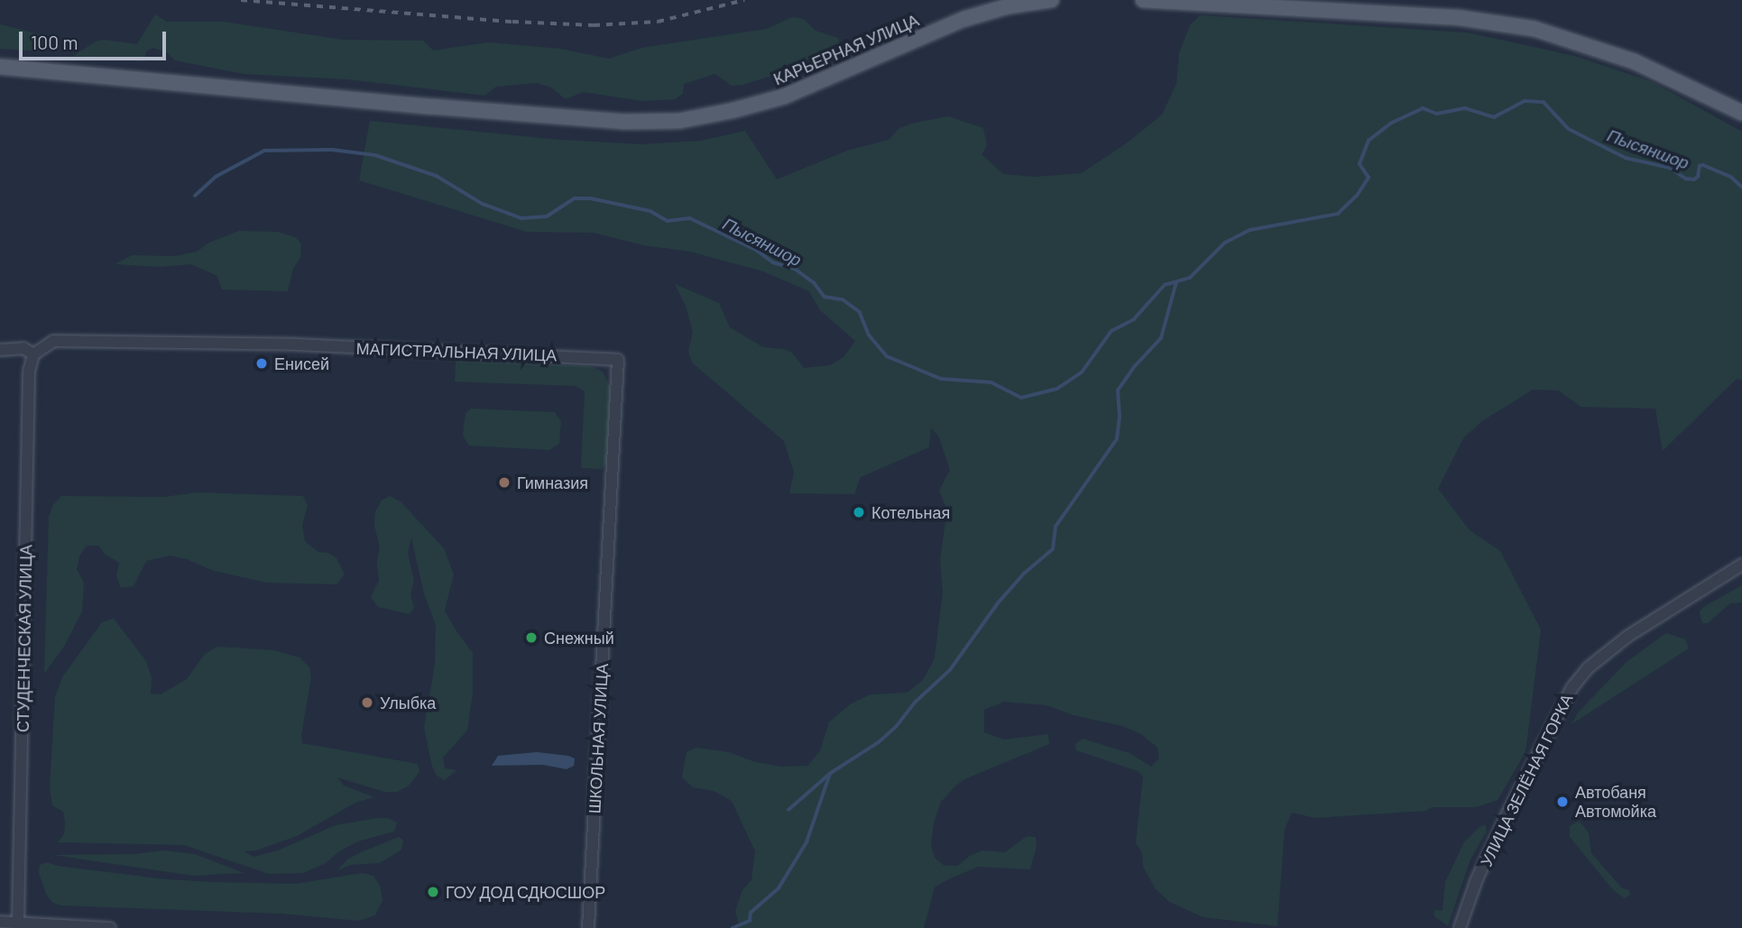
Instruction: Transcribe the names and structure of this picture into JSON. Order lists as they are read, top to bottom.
{
  "streets": {
    "main road": ["КАРЬЕРНАЯ УЛИЦА"],
    "street": [
      "МАГИСТРАЛЬНАЯ УЛИЦА",
      "СТУДЕНЧЕСКАЯ УЛИЦА",
      "ШКОЛЬНАЯ УЛИЦА",
      "УЛИЦА ЗЕЛЁНАЯ ГОРКА"
    ]
  },
  "crossings": [
    ["МАГИСТРАЛЬНАЯ УЛИЦА", "СТУДЕНЧЕСКАЯ УЛИЦА"],
    ["МАГИСТРАЛЬНАЯ УЛИЦА", "ШКОЛЬНАЯ УЛИЦА"]
  ],
  "water": ["Пысяншор"],
  "places": [
    "Енисей",
    "Гимназия",
    "Котельная",
    "Снежный",
    "Улыбка",
    "Автобаня Автомойка",
    "ГОУ ДОД СДЮСШОР"
  ],
  "scale_bar": "100 m"
}
